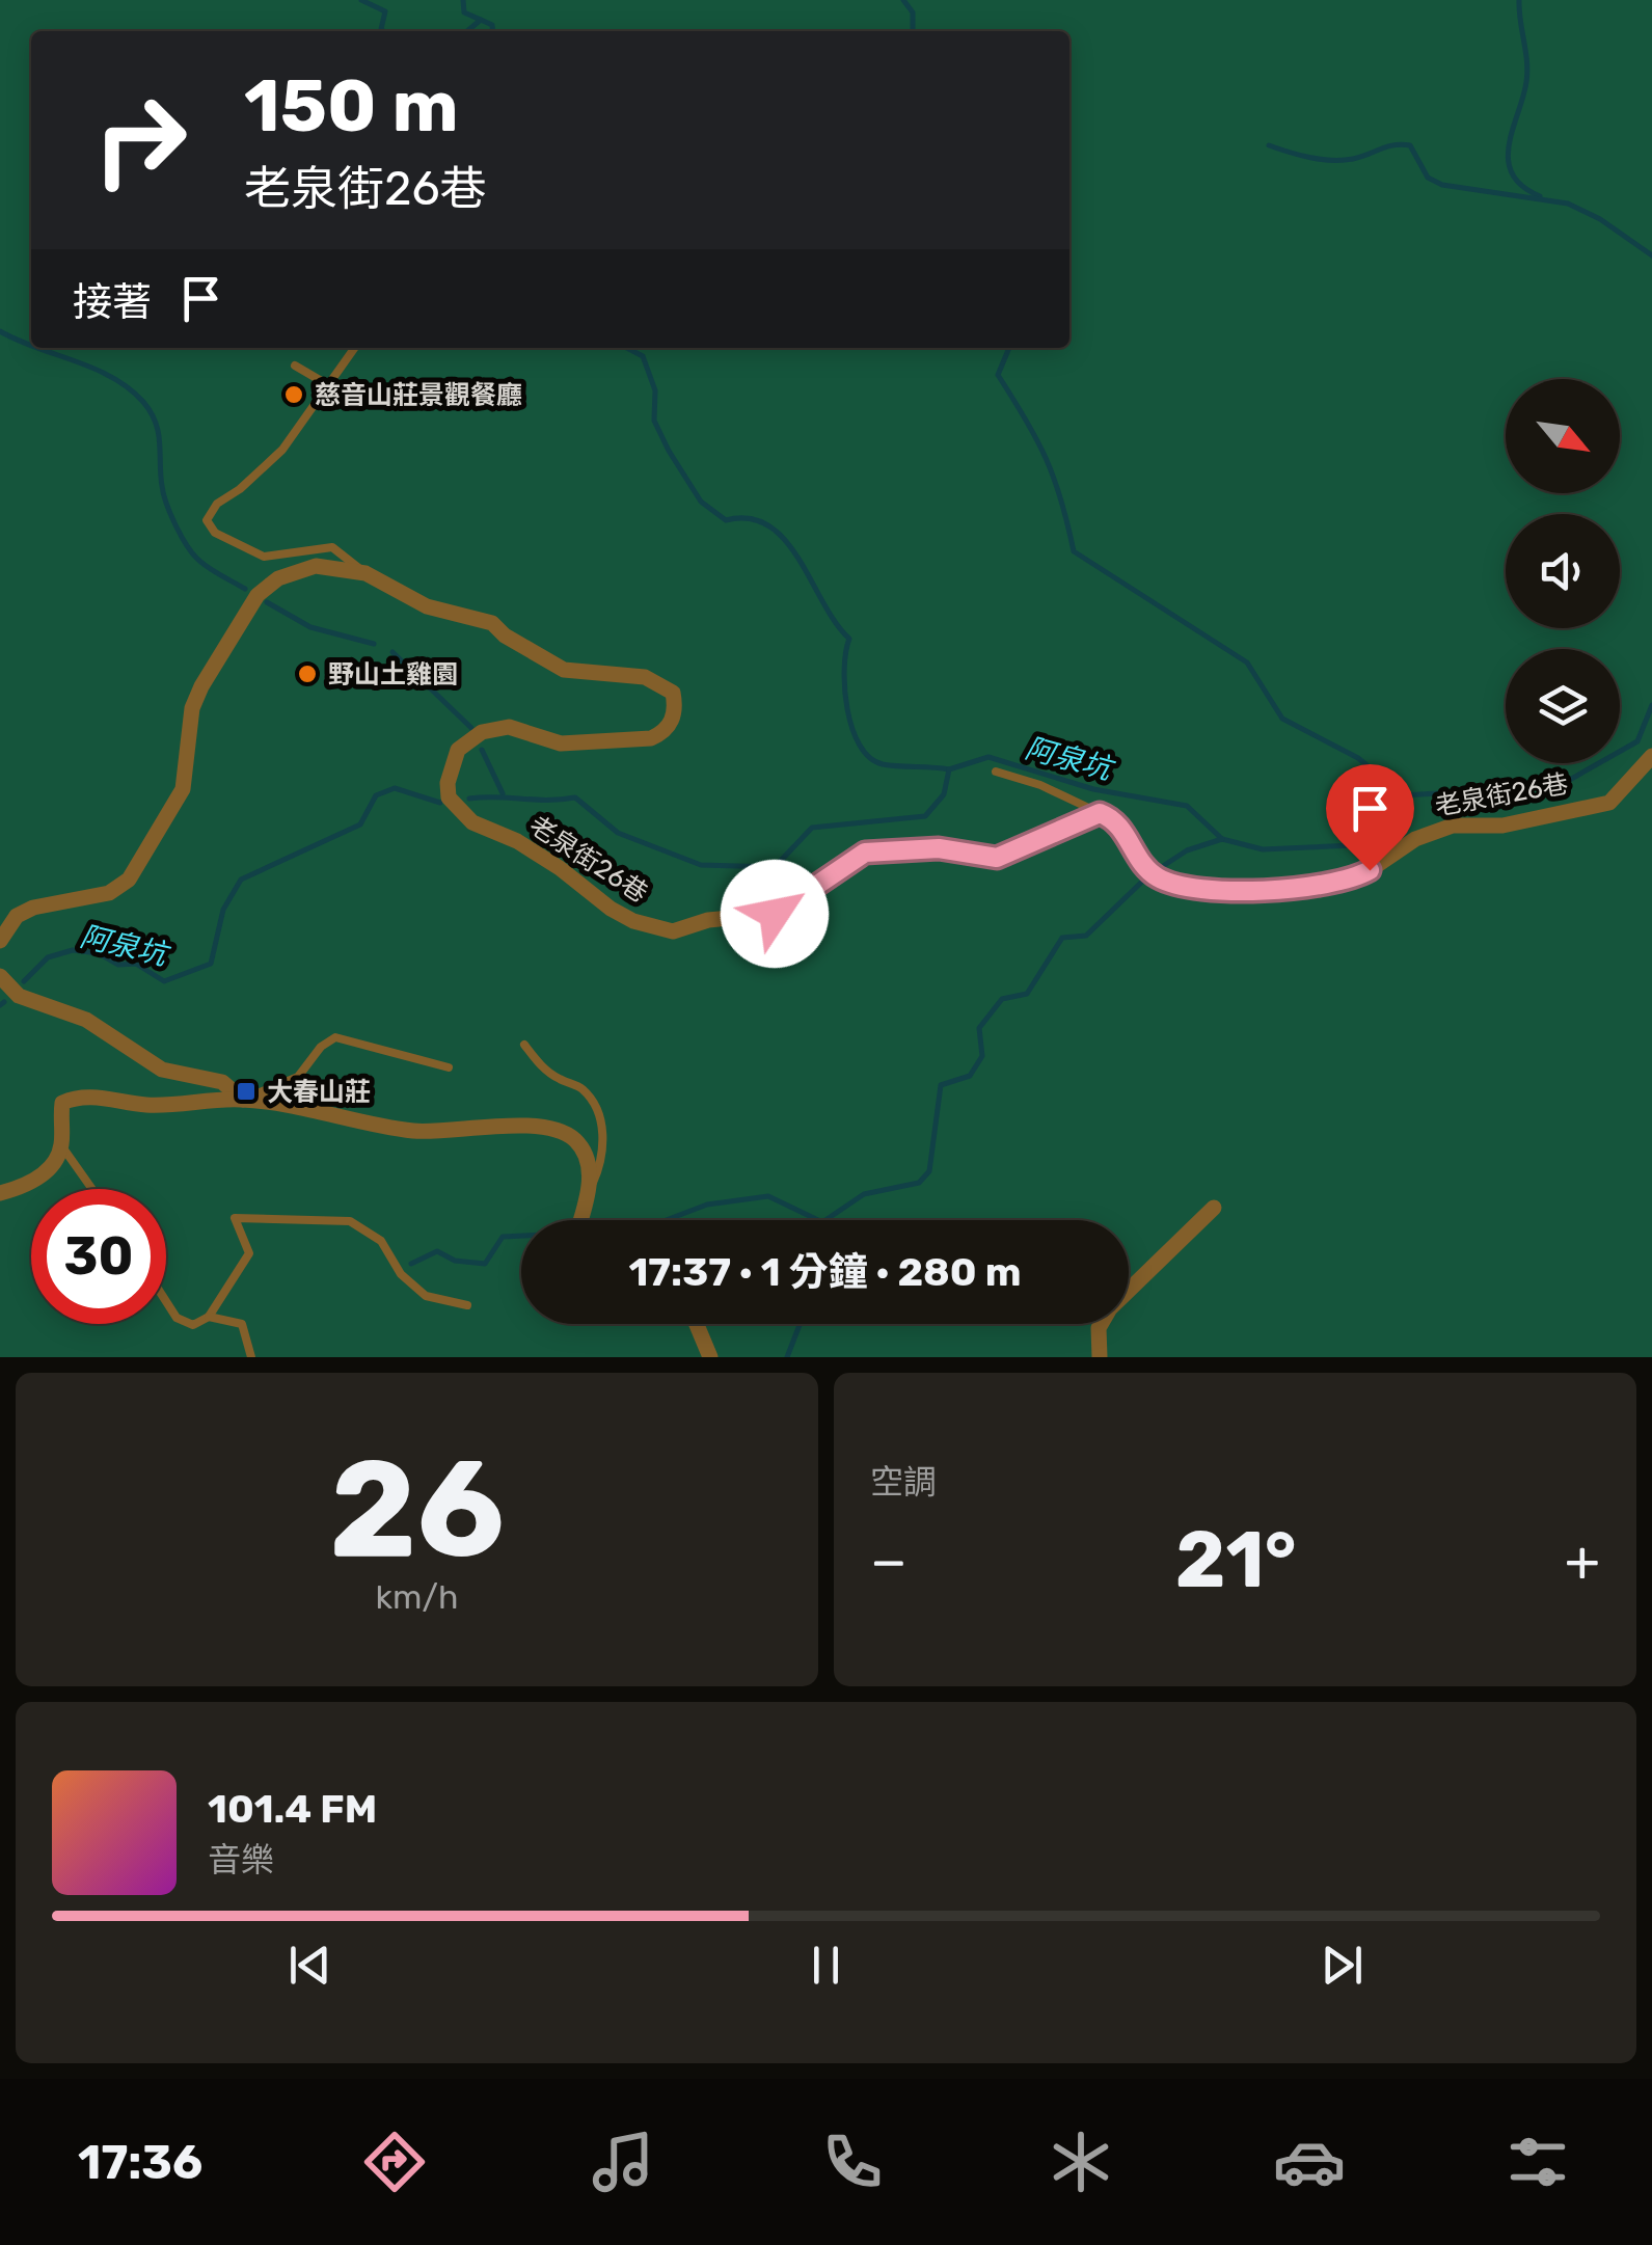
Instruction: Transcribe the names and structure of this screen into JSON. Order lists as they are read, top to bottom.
{
  "streets": {
    "street": ["老泉街26巷"]
  },
  "water": ["阿泉坑"],
  "places": {
    "other": ["慈音山莊景觀餐廳", "野山土雞園"],
    "transit": ["大春山莊"]
  },
  "north": "bottom right",
  "page": {
    "turn": ["150 m", "老泉街26巷"],
    "then": "接著",
    "limit": "30",
    "trip": "17:37 · 1 分鐘 · 280 m",
    "tile": [
      ["26", "km/h"],
      "空調"
    ],
    "heat": ["−", "21°", "+"],
    "song": ["101.4 FM", "音樂"],
    "tabs": "17:36"
  }
}
